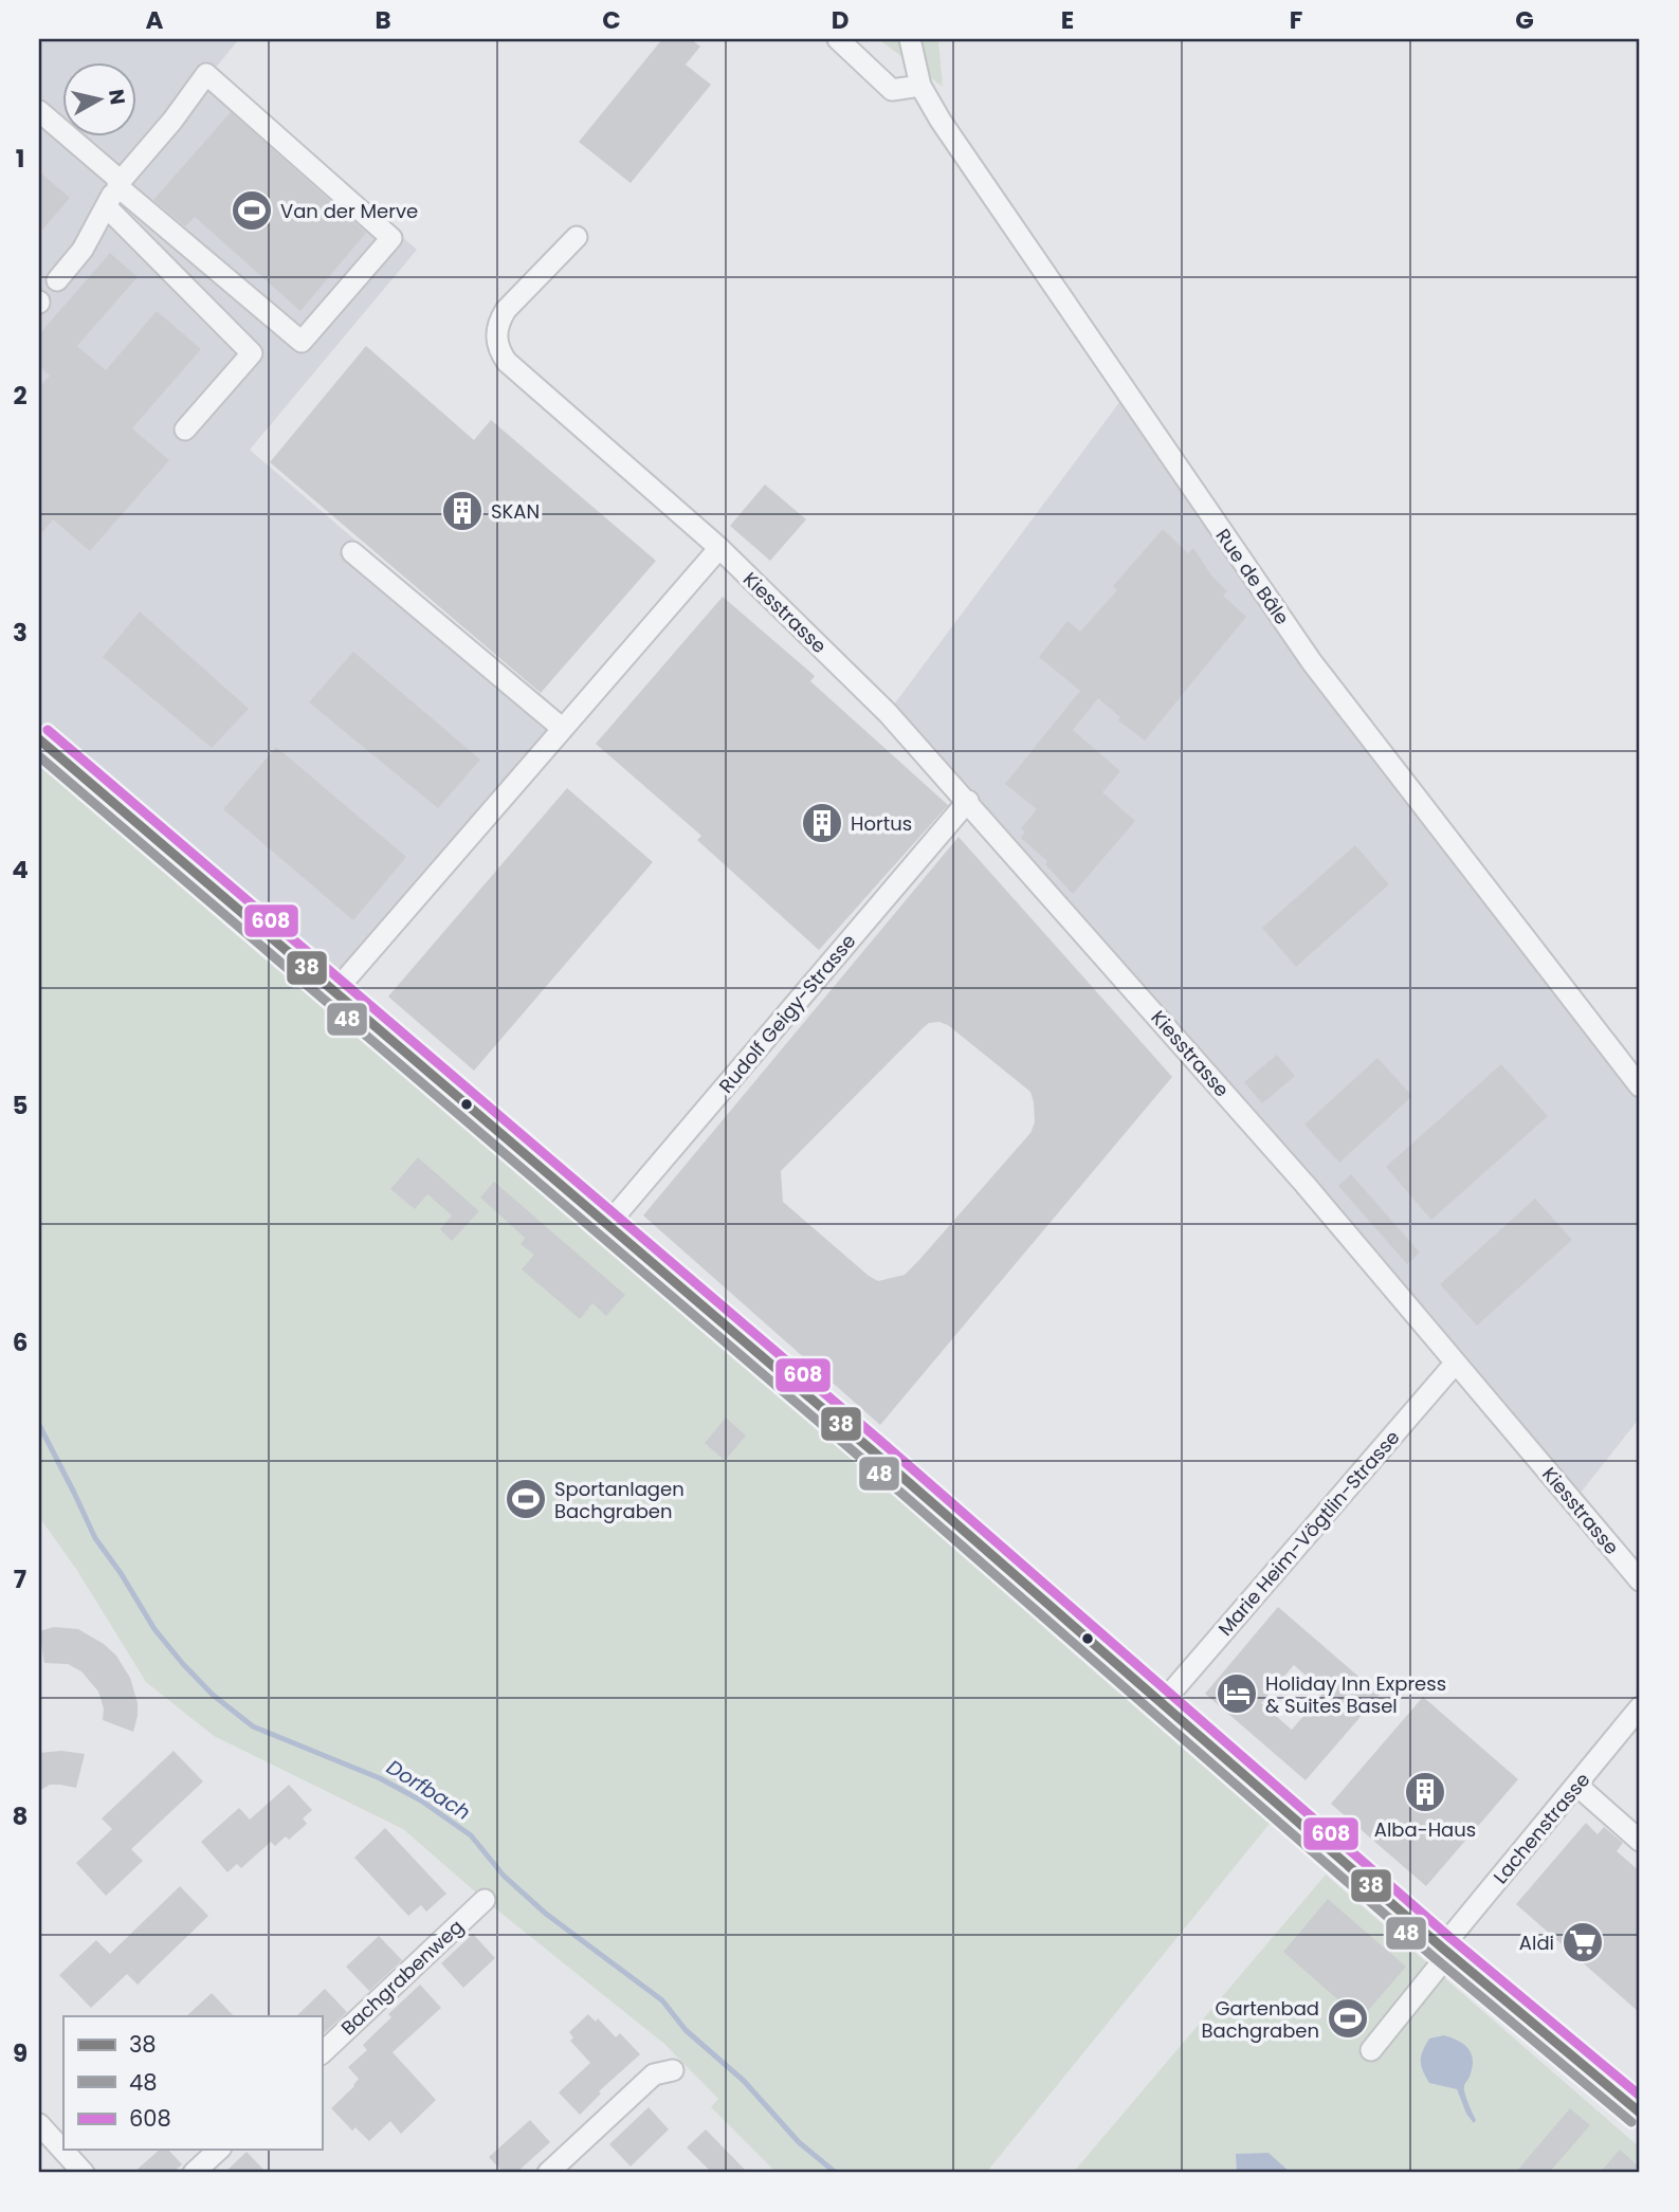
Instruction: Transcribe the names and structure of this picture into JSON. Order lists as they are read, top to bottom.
{
  "streets": {
    "street": [
      "Rue de Bâle",
      "Kiesstrasse",
      "Rudolf Geigy-Strasse",
      "Marie Heim-Vögtlin-Strasse",
      "Lachenstrasse",
      "Bachgrabenweg"
    ]
  },
  "crossings": [
    ["Kiesstrasse", "Rudolf Geigy-Strasse"],
    ["Kiesstrasse", "Marie Heim-Vögtlin-Strasse"]
  ],
  "water": ["Dorfbach"],
  "places": {
    "sports": ["Van der Merve", "Sportanlagen Bachgraben", "Gartenbad Bachgraben"],
    "building": ["SKAN", "Hortus", "Alba-Haus"],
    "hotel": ["Holiday Inn Express & Suites Basel"],
    "supermarket": ["Aldi"]
  },
  "lines": ["transit line 608", "transit line 38", "transit line 48"],
  "legend": ["38", "48", "608"],
  "north": "right",
  "grid": {
    "columns": [
      "A",
      "B",
      "C",
      "D",
      "E",
      "F",
      "G"
    ],
    "rows": [
      "1",
      "2",
      "3",
      "4",
      "5",
      "6",
      "7",
      "8",
      "9"
    ]
  }
}
